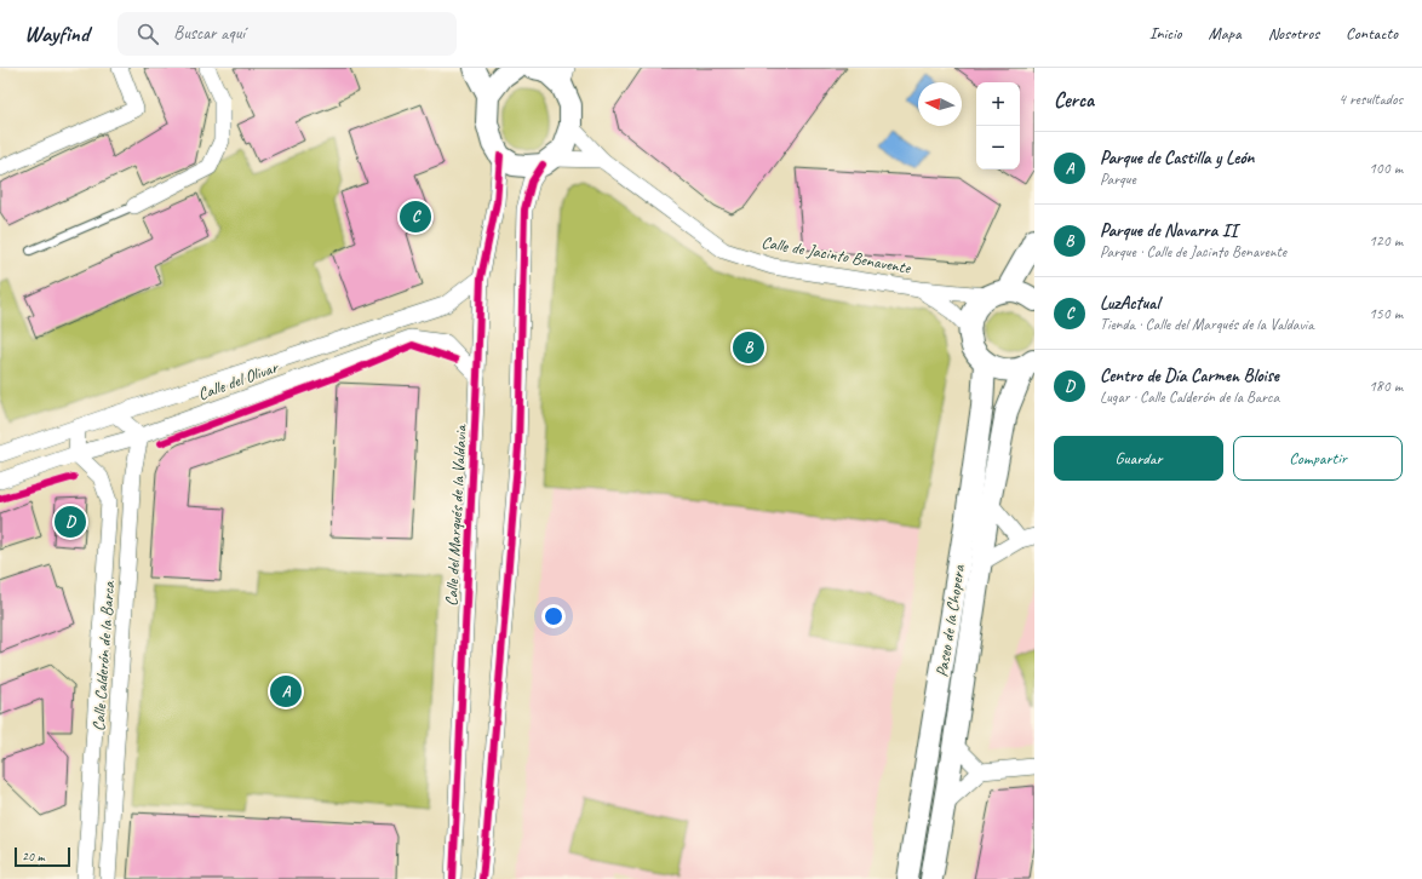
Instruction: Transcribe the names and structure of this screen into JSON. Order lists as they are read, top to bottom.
{
  "streets": {
    "main road": ["Paseo de la Chopera"],
    "street": [
      "Calle de Jacinto Benavente",
      "Calle del Olivar",
      "Calle del Marqués de la Valdavia",
      "Calle Calderón de la Barca"
    ]
  },
  "crossings": [
    ["Calle del Olivar", "Calle del Marqués de la Valdavia"],
    ["Calle del Olivar", "Calle Calderón de la Barca"]
  ],
  "scale_bar": "20 m",
  "north": "left",
  "page": {
    "header": "Wayfind",
    "search": "Buscar aquí",
    "nav": [
      "Inicio",
      "Mapa",
      "Nosotros",
      "Contacto"
    ],
    "heading": ["Cerca", "4 resultados"],
    "map_buttons": ["+", "−"],
    "list": [
      {
        "mark": "A",
        "name": "Parque de Castilla y León",
        "note": "Parque",
        "value": "100 m"
      },
      {
        "mark": "B",
        "name": "Parque de Navarra II",
        "note": "Parque · Calle de Jacinto Benavente",
        "value": "120 m"
      },
      {
        "mark": "C",
        "name": "LuzActual",
        "note": "Tienda · Calle del Marqués de la Valdavia",
        "value": "150 m"
      },
      {
        "mark": "D",
        "name": "Centro de Día Carmen Bloise",
        "note": "Lugar · Calle Calderón de la Barca",
        "value": "180 m"
      }
    ],
    "pins": [
      "C",
      "B",
      "D",
      "A"
    ],
    "buttons": ["Guardar", "Compartir"],
    "scale": "20 m"
  }
}
